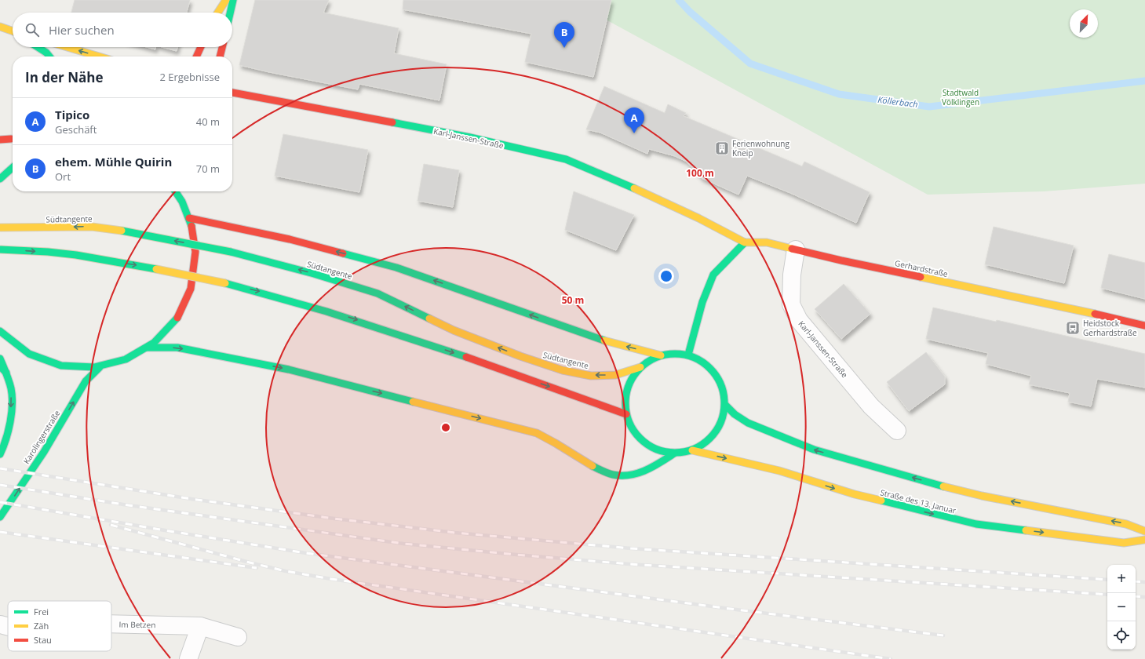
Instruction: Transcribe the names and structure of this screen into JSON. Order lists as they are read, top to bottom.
{
  "streets": {
    "main road": [
      "Karl-Janssen-Straße",
      "Südtangente",
      "Gerhardstraße",
      "Karolingerstraße",
      "Straße des 13. Januar"
    ],
    "street": ["Im Betzen"]
  },
  "crossings": [
    ["Karl-Janssen-Straße", "Gerhardstraße"],
    ["Südtangente", "Straße des 13. Januar"]
  ],
  "one_way": ["Karolingerstraße"],
  "water": ["Köllerbach"],
  "parks": ["Stadtwald Völklingen"],
  "places": {
    "building": ["Ferienwohnung Kneip"],
    "bus stop": ["Heidstock Gerhardstraße"]
  },
  "legend": ["Frei", "Zäh", "Stau"],
  "north": "top right",
  "page": {
    "search": "Hier suchen",
    "pins": ["B", "A"],
    "heading": ["In der Nähe", "2 Ergebnisse"],
    "list": [
      {
        "mark": "A",
        "name": "Tipico",
        "note": "Geschäft",
        "value": "40 m"
      },
      {
        "mark": "B",
        "name": "ehem. Mühle Quirin",
        "note": "Ort",
        "value": "70 m"
      }
    ],
    "map_buttons": ["+", "−"]
  },
  "rings": ["100 m", "50 m"]
}
